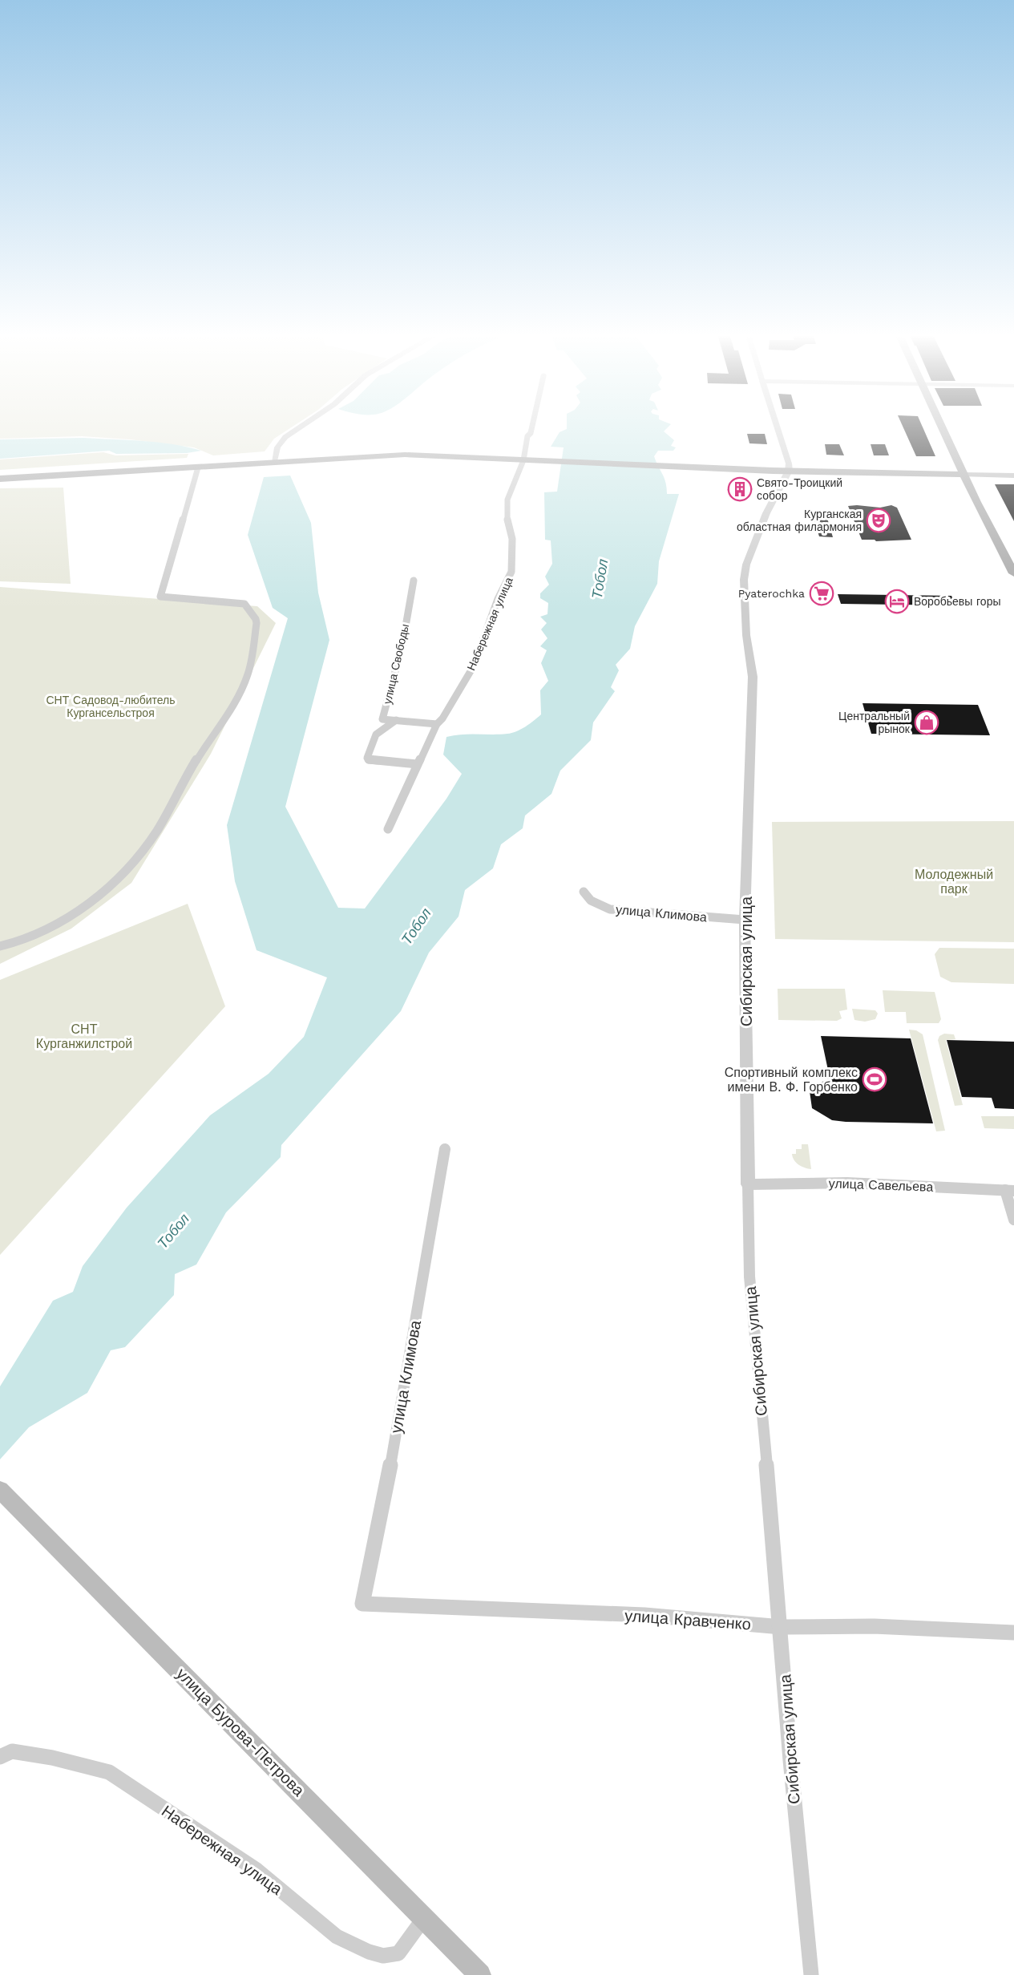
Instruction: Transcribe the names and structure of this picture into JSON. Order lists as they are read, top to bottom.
{
  "streets": {
    "main road": ["улица Бурова-Петрова"],
    "street": [
      "Набережная улица",
      "улица Свободы",
      "улица Климова",
      "Сибирская улица",
      "улица Савельева",
      "улица Кравченко"
    ]
  },
  "crossings": [
    ["Набережная улица", "улица Свободы"],
    ["Набережная улица", "улица Бурова-Петрова"],
    ["улица Климова", "Сибирская улица"],
    ["улица Климова", "улица Кравченко"],
    ["Сибирская улица", "улица Савельева"],
    ["Сибирская улица", "улица Кравченко"]
  ],
  "water": ["Тобол"],
  "parks": ["СНТ Садовод-любитель Кургансельстроя", "Молодежный парк", "СНТ Курганжилстрой"],
  "places": {
    "building": ["Свято-Троицкий собор"],
    "theatre": ["Курганская областная филармония"],
    "supermarket": ["Pyaterochka"],
    "hotel": ["Воробьевы горы"],
    "shop": ["Центральный рынок"],
    "sports": ["Спортивный комплекс имени В. Ф. Горбенко"]
  }
}
